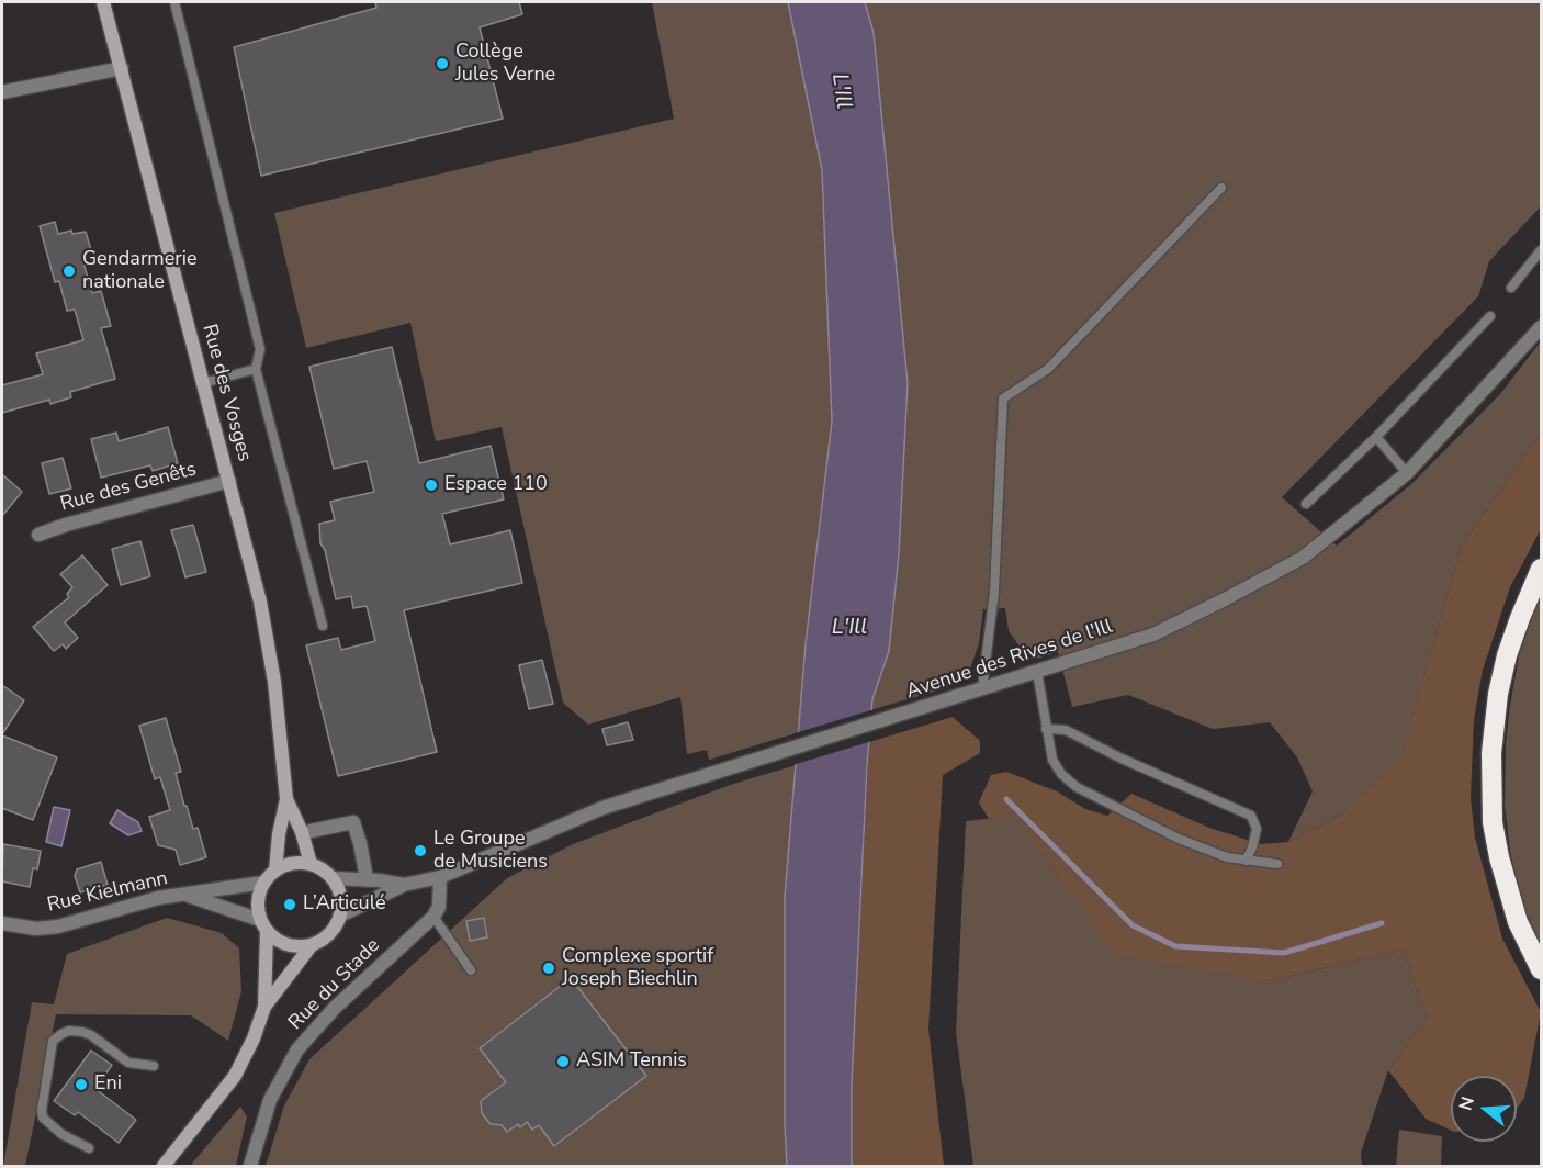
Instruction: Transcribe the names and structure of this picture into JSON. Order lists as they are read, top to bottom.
{
  "streets": {
    "main road": ["Rue des Vosges"],
    "street": [
      "Rue des Genêts",
      "Avenue des Rives de l'Ill",
      "Rue Kielmann",
      "Rue du Stade"
    ]
  },
  "crossings": [
    ["Rue des Vosges", "Rue des Genêts"],
    ["Rue des Vosges", "Avenue des Rives de l'Ill"],
    ["Rue des Vosges", "Rue Kielmann"],
    ["Avenue des Rives de l'Ill", "Rue Kielmann"]
  ],
  "water": ["L'Ill"],
  "places": [
    "Collège Jules Verne",
    "Gendarmerie nationale",
    "Espace 110",
    "Le Groupe de Musiciens",
    "L’Articulé",
    "Complexe sportif Joseph Biechlin",
    "ASIM Tennis",
    "Eni"
  ],
  "north": "left"
}
